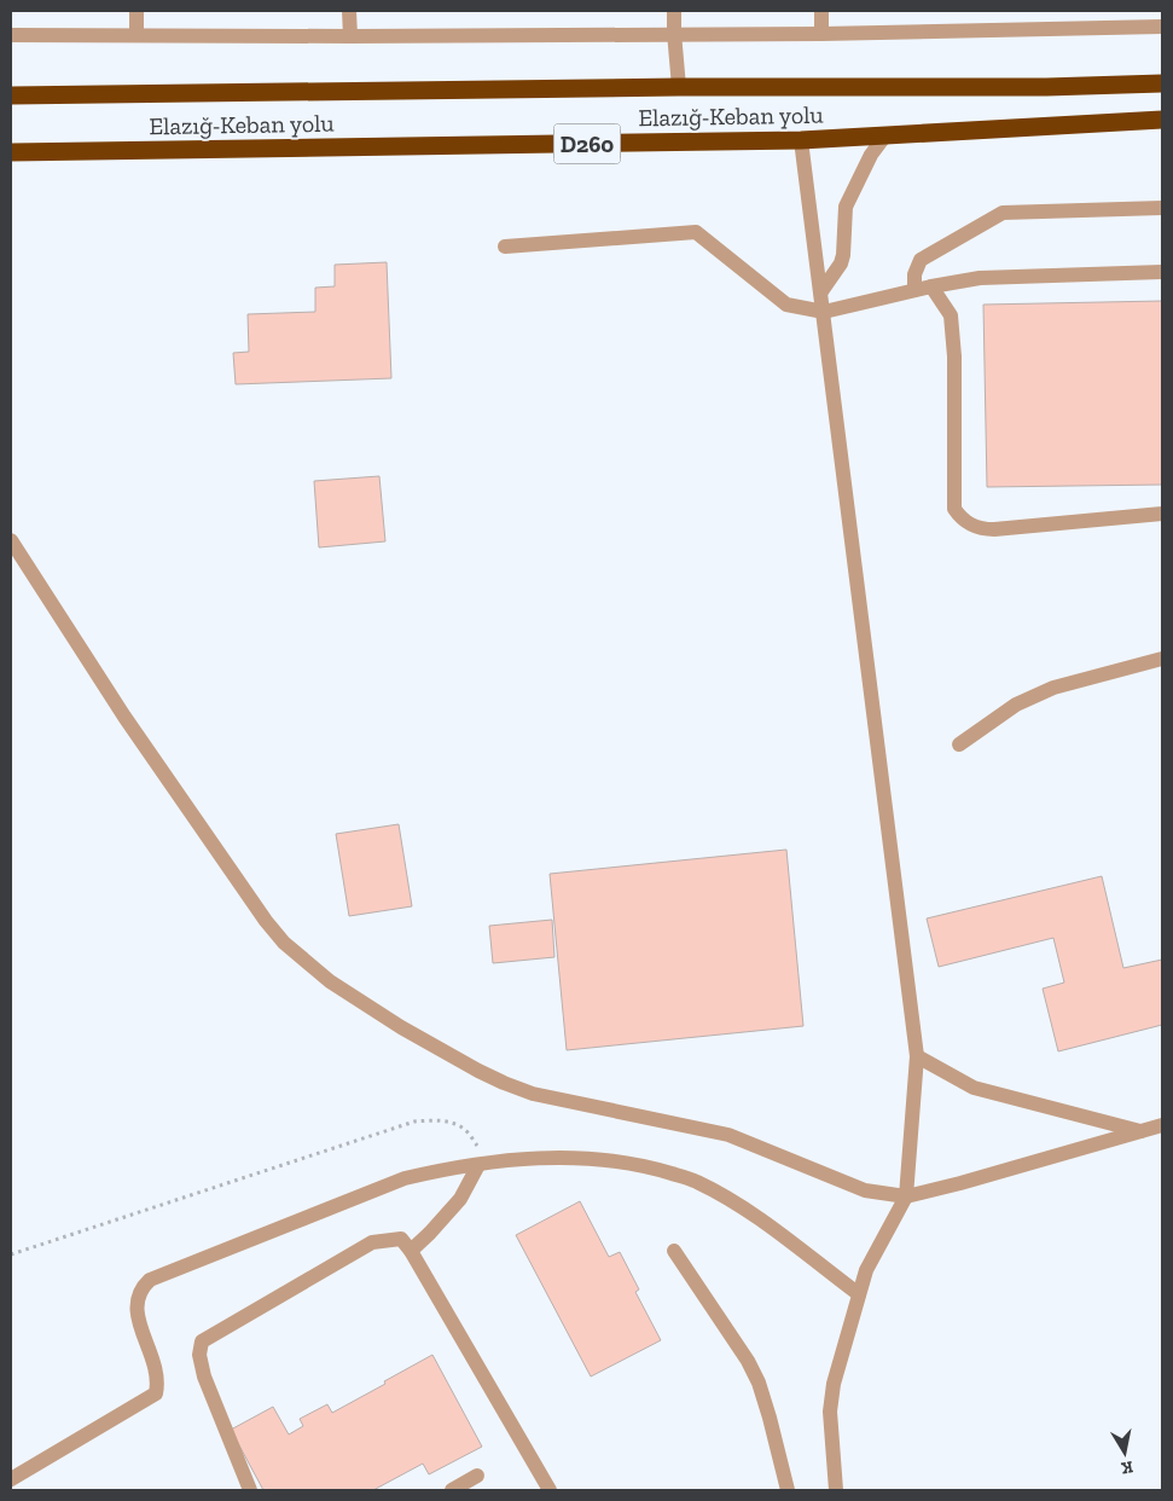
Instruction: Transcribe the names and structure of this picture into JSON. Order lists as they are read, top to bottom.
{
  "streets": {
    "highway": ["Elazığ-Keban yolu", "D260"]
  },
  "north": "bottom"
}
